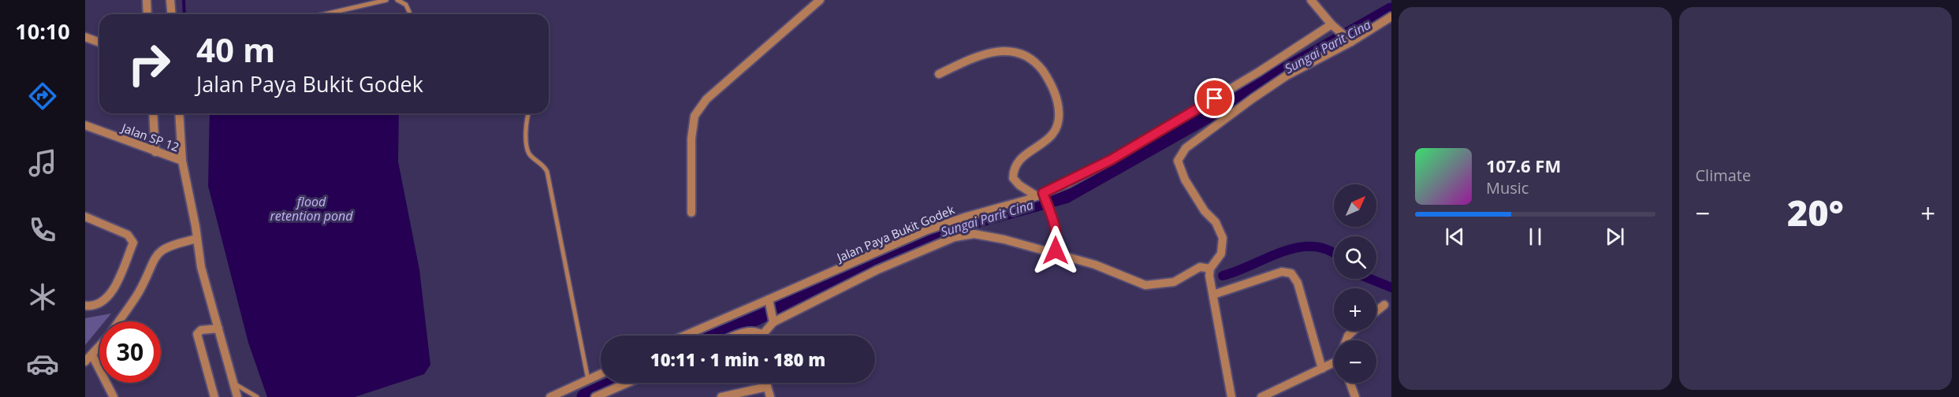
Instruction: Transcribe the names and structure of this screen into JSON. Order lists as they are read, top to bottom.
{
  "streets": {
    "street": ["Jalan SP 12", "Jalan Paya Bukit Godek"]
  },
  "water": ["Sungai Parit Cina", "flood retention pond"],
  "north": "top right",
  "page": {
    "tabs": "10:10",
    "tile": "Climate",
    "turn": ["40 m", "Jalan Paya Bukit Godek"],
    "song": ["107.6 FM", "Music"],
    "map_buttons": ["+", "−"],
    "heat": ["−", "20°", "+"],
    "limit": "30",
    "trip": "10:11 · 1 min · 180 m"
  }
}
